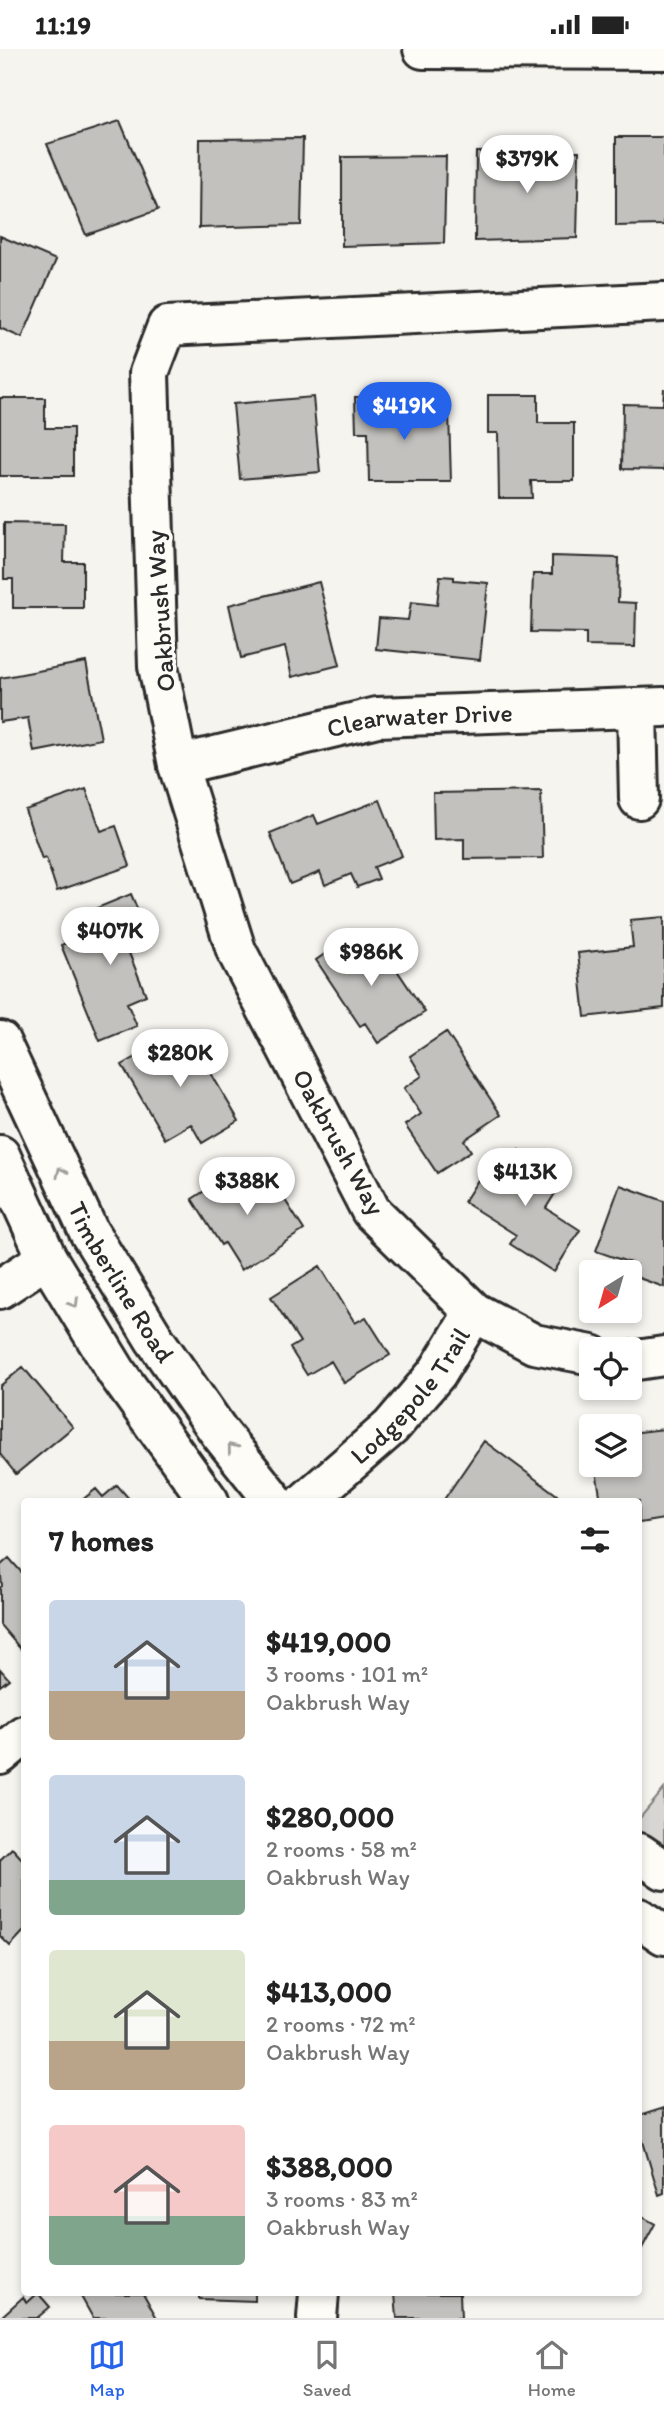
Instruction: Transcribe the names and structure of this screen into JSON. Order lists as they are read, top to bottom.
{
  "streets": {
    "street": [
      "Oakbrush Way",
      "Clearwater Drive",
      "Timberline Road",
      "Lodgepole Trail"
    ]
  },
  "crossings": [
    ["Oakbrush Way", "Clearwater Drive"],
    ["Oakbrush Way", "Lodgepole Trail"]
  ],
  "north": "bottom left",
  "page": {
    "status": "11:19",
    "price": [
      "$379K",
      "$419K",
      "$407K",
      "$986K",
      "$280K",
      "$413K",
      "$388K"
    ],
    "heading": "7 homes",
    "list": [
      {
        "name": "$419,000",
        "note": "3 rooms · 101 m² · Oakbrush Way"
      },
      {
        "name": "$280,000",
        "note": "2 rooms · 58 m² · Oakbrush Way"
      },
      {
        "name": "$413,000",
        "note": "2 rooms · 72 m² · Oakbrush Way"
      },
      {
        "name": "$388,000",
        "note": "3 rooms · 83 m² · Oakbrush Way"
      }
    ],
    "tabs": ["Map", "Saved", "Home"]
  }
}
